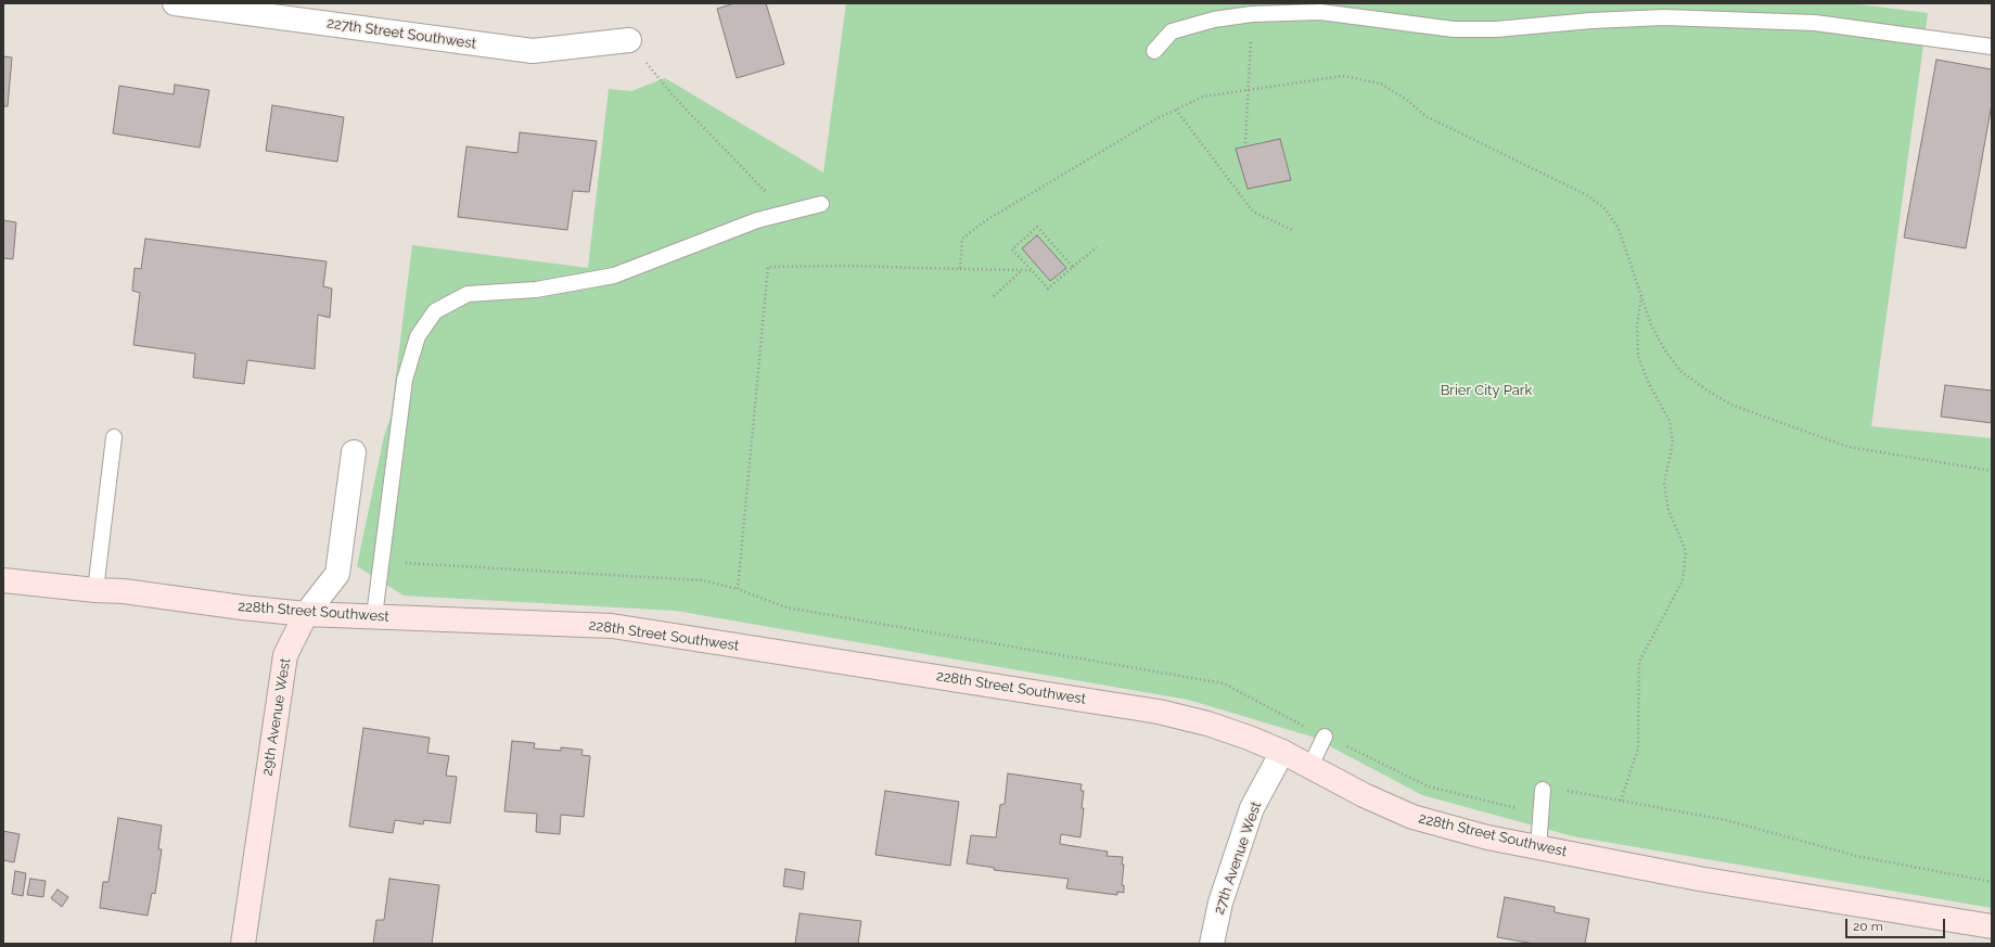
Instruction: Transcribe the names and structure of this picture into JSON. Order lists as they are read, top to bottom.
{
  "streets": {
    "main road": ["228th Street Southwest", "29th Avenue West"],
    "street": ["227th Street Southwest", "27th Avenue West"]
  },
  "crossings": [
    ["228th Street Southwest", "29th Avenue West"],
    ["228th Street Southwest", "27th Avenue West"]
  ],
  "parks": ["Brier City Park"],
  "scale_bar": "20 m"
}
